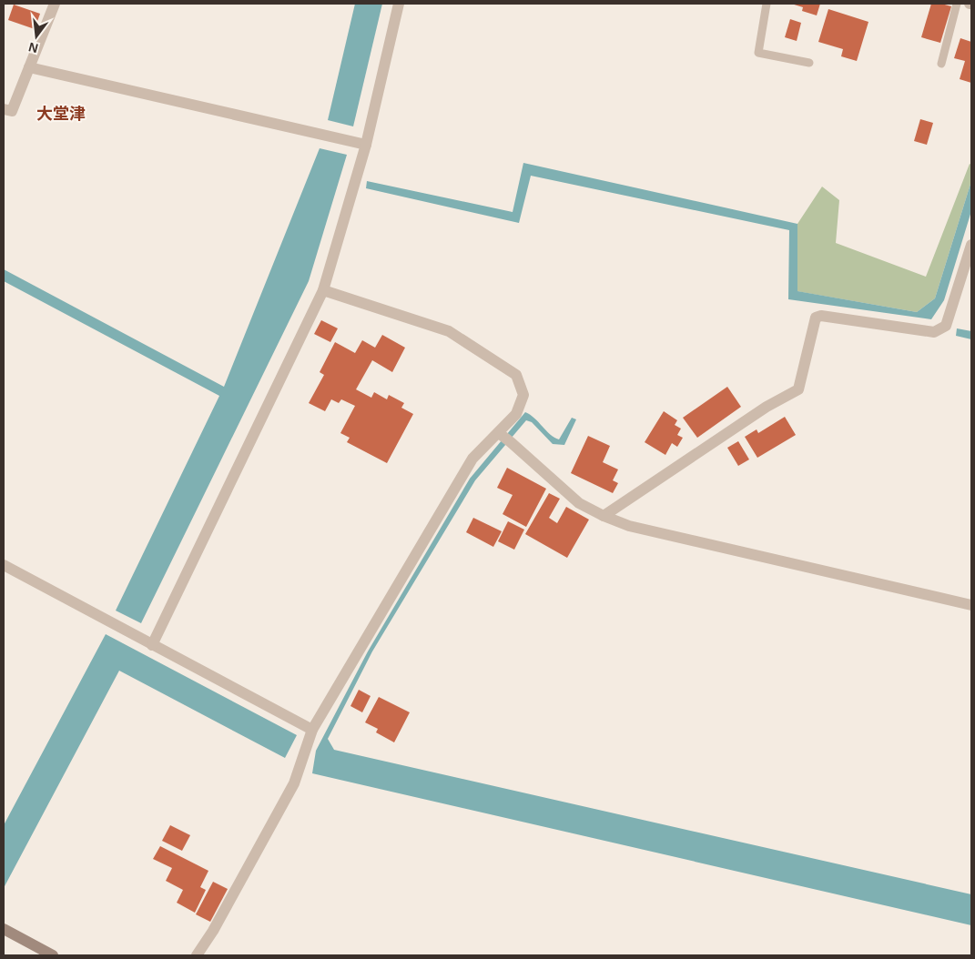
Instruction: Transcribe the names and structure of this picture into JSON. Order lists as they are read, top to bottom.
{
  "districts": ["大堂津"],
  "north": "bottom"
}
